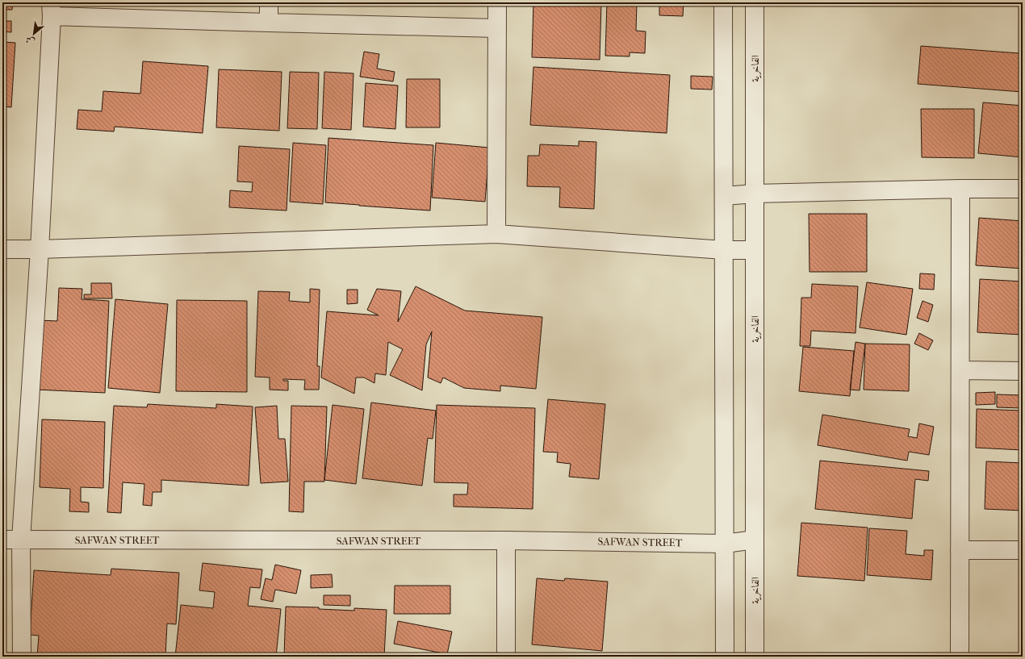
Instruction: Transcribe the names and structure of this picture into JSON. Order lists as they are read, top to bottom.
{
  "streets": {
    "street": ["الفاخرية", "SAFWAN STREET"]
  },
  "crossings": [
    ["الفاخرية", "SAFWAN STREET"]
  ],
  "north": "bottom left"
}
